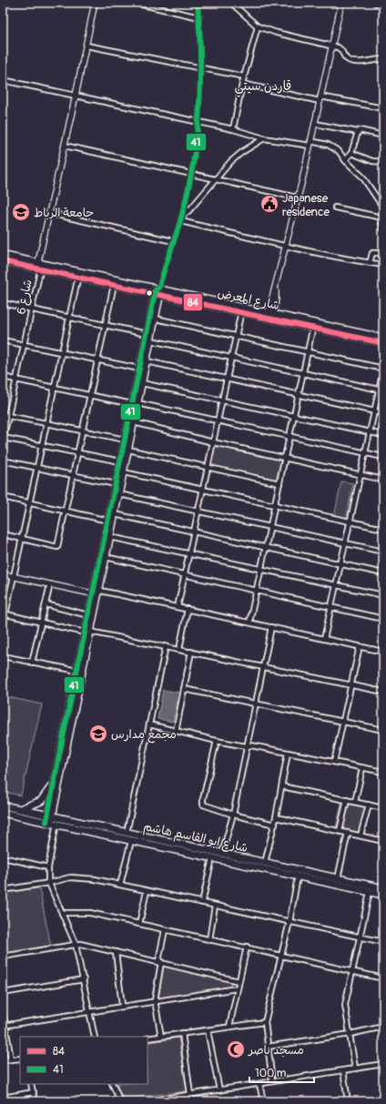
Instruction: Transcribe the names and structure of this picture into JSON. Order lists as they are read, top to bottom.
{
  "streets": {
    "main road": ["شارع المعرض", "شارع ابو القاسم هاشم"],
    "street": ["شارع 6"]
  },
  "crossings": [
    ["شارع 6", "شارع المعرض"]
  ],
  "districts": ["قاردن سيتي"],
  "places": {
    "public building": ["Japanese residence"],
    "school or university": ["جامعة الرباط", "مجمع مدارس"],
    "mosque": ["مسجد ناصر"]
  },
  "lines": ["transit line 41", "transit line 84"],
  "legend": ["84", "41"],
  "scale_bar": "100 m"
}
